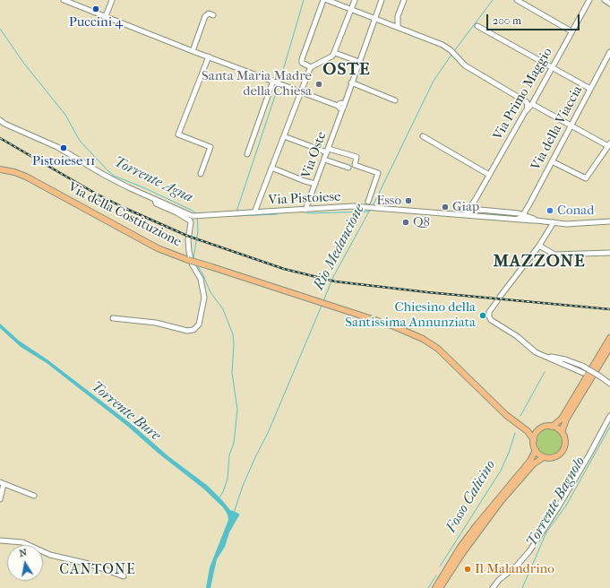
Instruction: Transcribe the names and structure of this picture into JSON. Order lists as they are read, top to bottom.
{
  "streets": {
    "main road": ["Via della Costituzione"],
    "street": [
      "Via Primo Maggio",
      "Via della Viaccia",
      "Via Oste",
      "Via Pistoiese"
    ]
  },
  "crossings": [
    ["Via Primo Maggio", "Via Pistoiese"],
    ["Via della Viaccia", "Via Pistoiese"],
    ["Via Oste", "Via Pistoiese"]
  ],
  "districts": ["OSTE", "MAZZONE", "CANTONE"],
  "water": [
    "Torrente Agna",
    "Rio Medancione",
    "Torrente Bure",
    "Fosso Calicino",
    "Torrente Bagnolo"
  ],
  "places": [
    "Puccini 4",
    "Santa Maria Madre della Chiesa",
    "Pistoiese 11",
    "Esso",
    "Giap",
    "Conad",
    "Q8",
    "Chiesino della Santissima Annunziata",
    "Il Malandrino"
  ],
  "scale_bar": "200 m",
  "north": "top"
}
